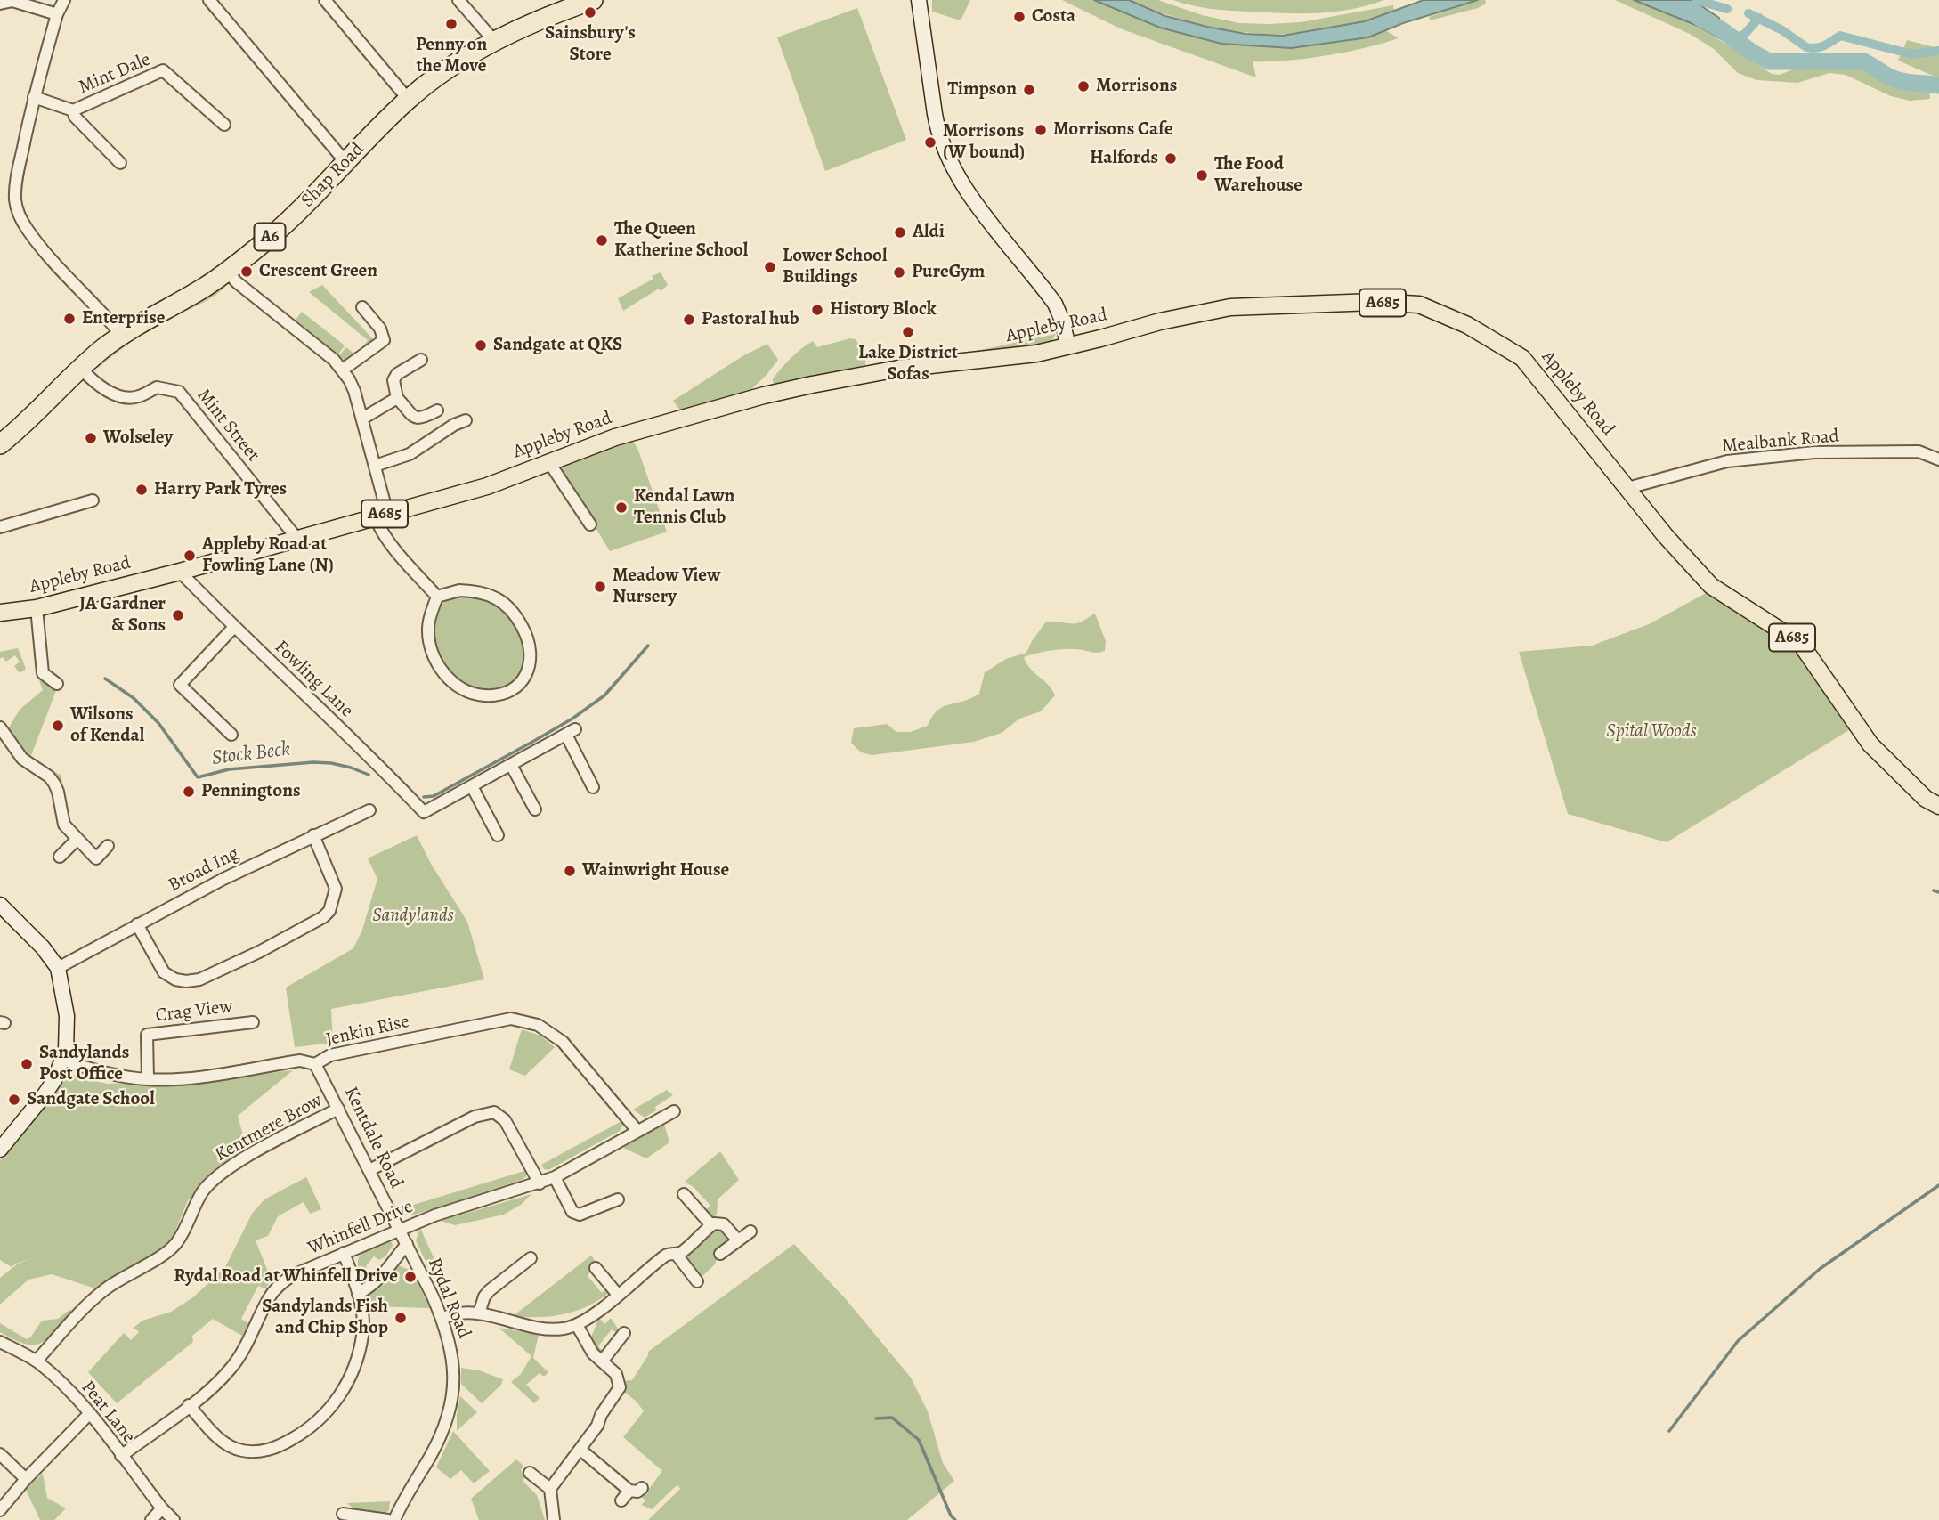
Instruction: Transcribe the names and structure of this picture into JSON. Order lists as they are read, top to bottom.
{
  "streets": {
    "highway": ["Shap Road", "A6"],
    "main road": ["A685", "Appleby Road"],
    "street": [
      "Mint Dale",
      "Mint Street",
      "Mealbank Road",
      "Fowling Lane",
      "Broad Ing",
      "Crag View",
      "Jenkin Rise",
      "Kentmere Brow",
      "Kentdale Road",
      "Whinfell Drive",
      "Rydal Road",
      "Peat Lane"
    ]
  },
  "crossings": [
    ["Shap Road", "Mint Street"],
    ["Appleby Road", "Mint Street"],
    ["Appleby Road", "Mealbank Road"],
    ["Appleby Road", "Fowling Lane"],
    ["Crag View", "Jenkin Rise"],
    ["Jenkin Rise", "Kentdale Road"],
    ["Jenkin Rise", "Whinfell Drive"],
    ["Kentmere Brow", "Kentdale Road"],
    ["Kentmere Brow", "Peat Lane"],
    ["Kentdale Road", "Whinfell Drive"],
    ["Kentdale Road", "Rydal Road"],
    ["Whinfell Drive", "Rydal Road"],
    ["Whinfell Drive", "Peat Lane"]
  ],
  "water": ["Stock Beck"],
  "parks": ["Spital Woods", "Sandylands"],
  "places": [
    "Sainsbury's Store",
    "Costa",
    "Penny on the Move",
    "Morrisons",
    "Timpson",
    "Morrisons Cafe",
    "Morrisons (W bound)",
    "Halfords",
    "The Food Warehouse",
    "Aldi",
    "The Queen Katherine School",
    "Lower School Buildings",
    "Crescent Green",
    "PureGym",
    "History Block",
    "Enterprise",
    "Pastoral hub",
    "Lake District Sofas",
    "Sandgate at QKS",
    "Wolseley",
    "Harry Park Tyres",
    "Kendal Lawn Tennis Club",
    "Appleby Road at Fowling Lane (N)",
    "Meadow View Nursery",
    "JA Gardner & Sons",
    "Wilsons of Kendal",
    "Penningtons",
    "Wainwright House",
    "Sandylands Post Office",
    "Sandgate School",
    "Rydal Road at Whinfell Drive",
    "Sandylands Fish and Chip Shop"
  ]
}
